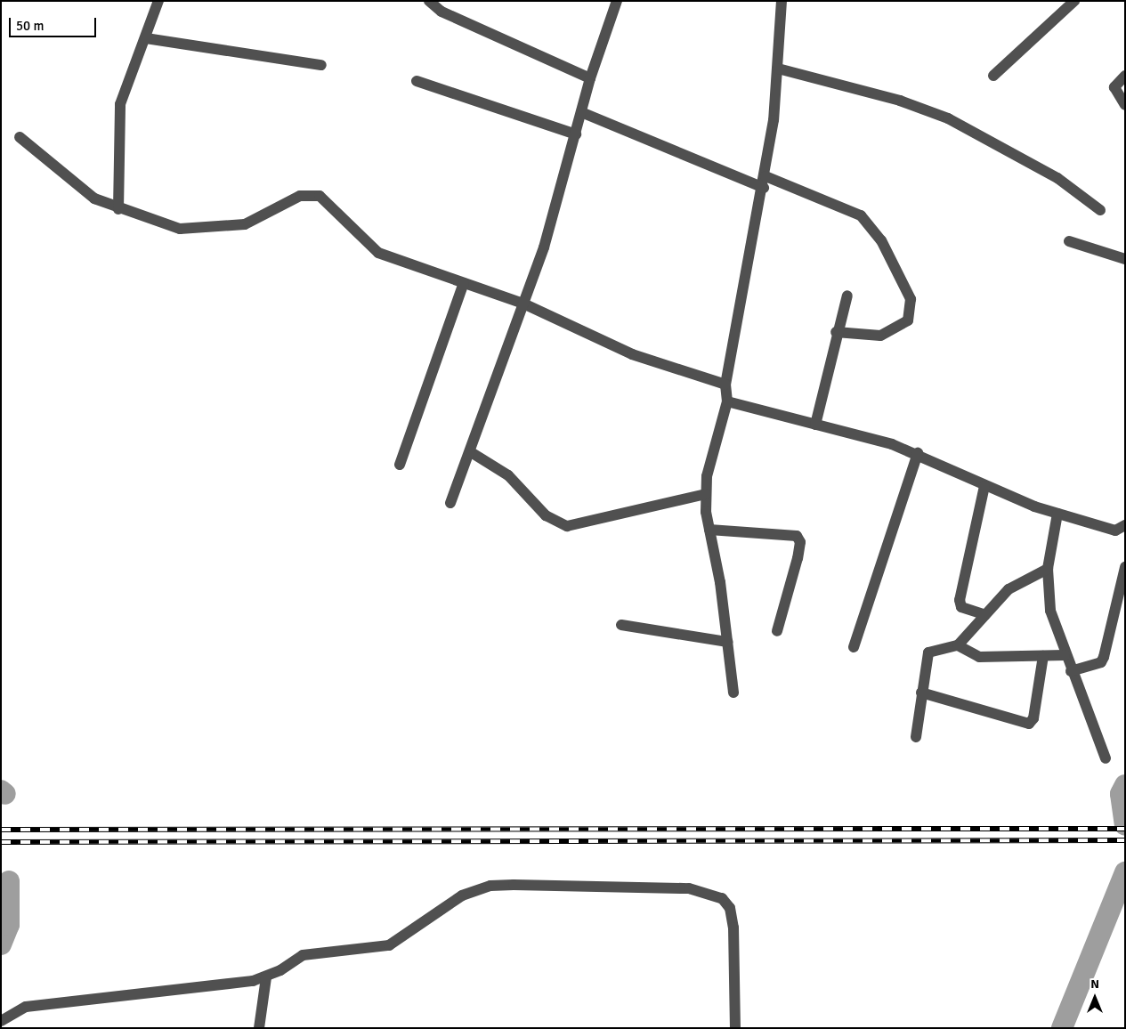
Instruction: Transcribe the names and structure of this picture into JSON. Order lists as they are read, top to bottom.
{
  "scale_bar": "50 m",
  "north": "top"
}
